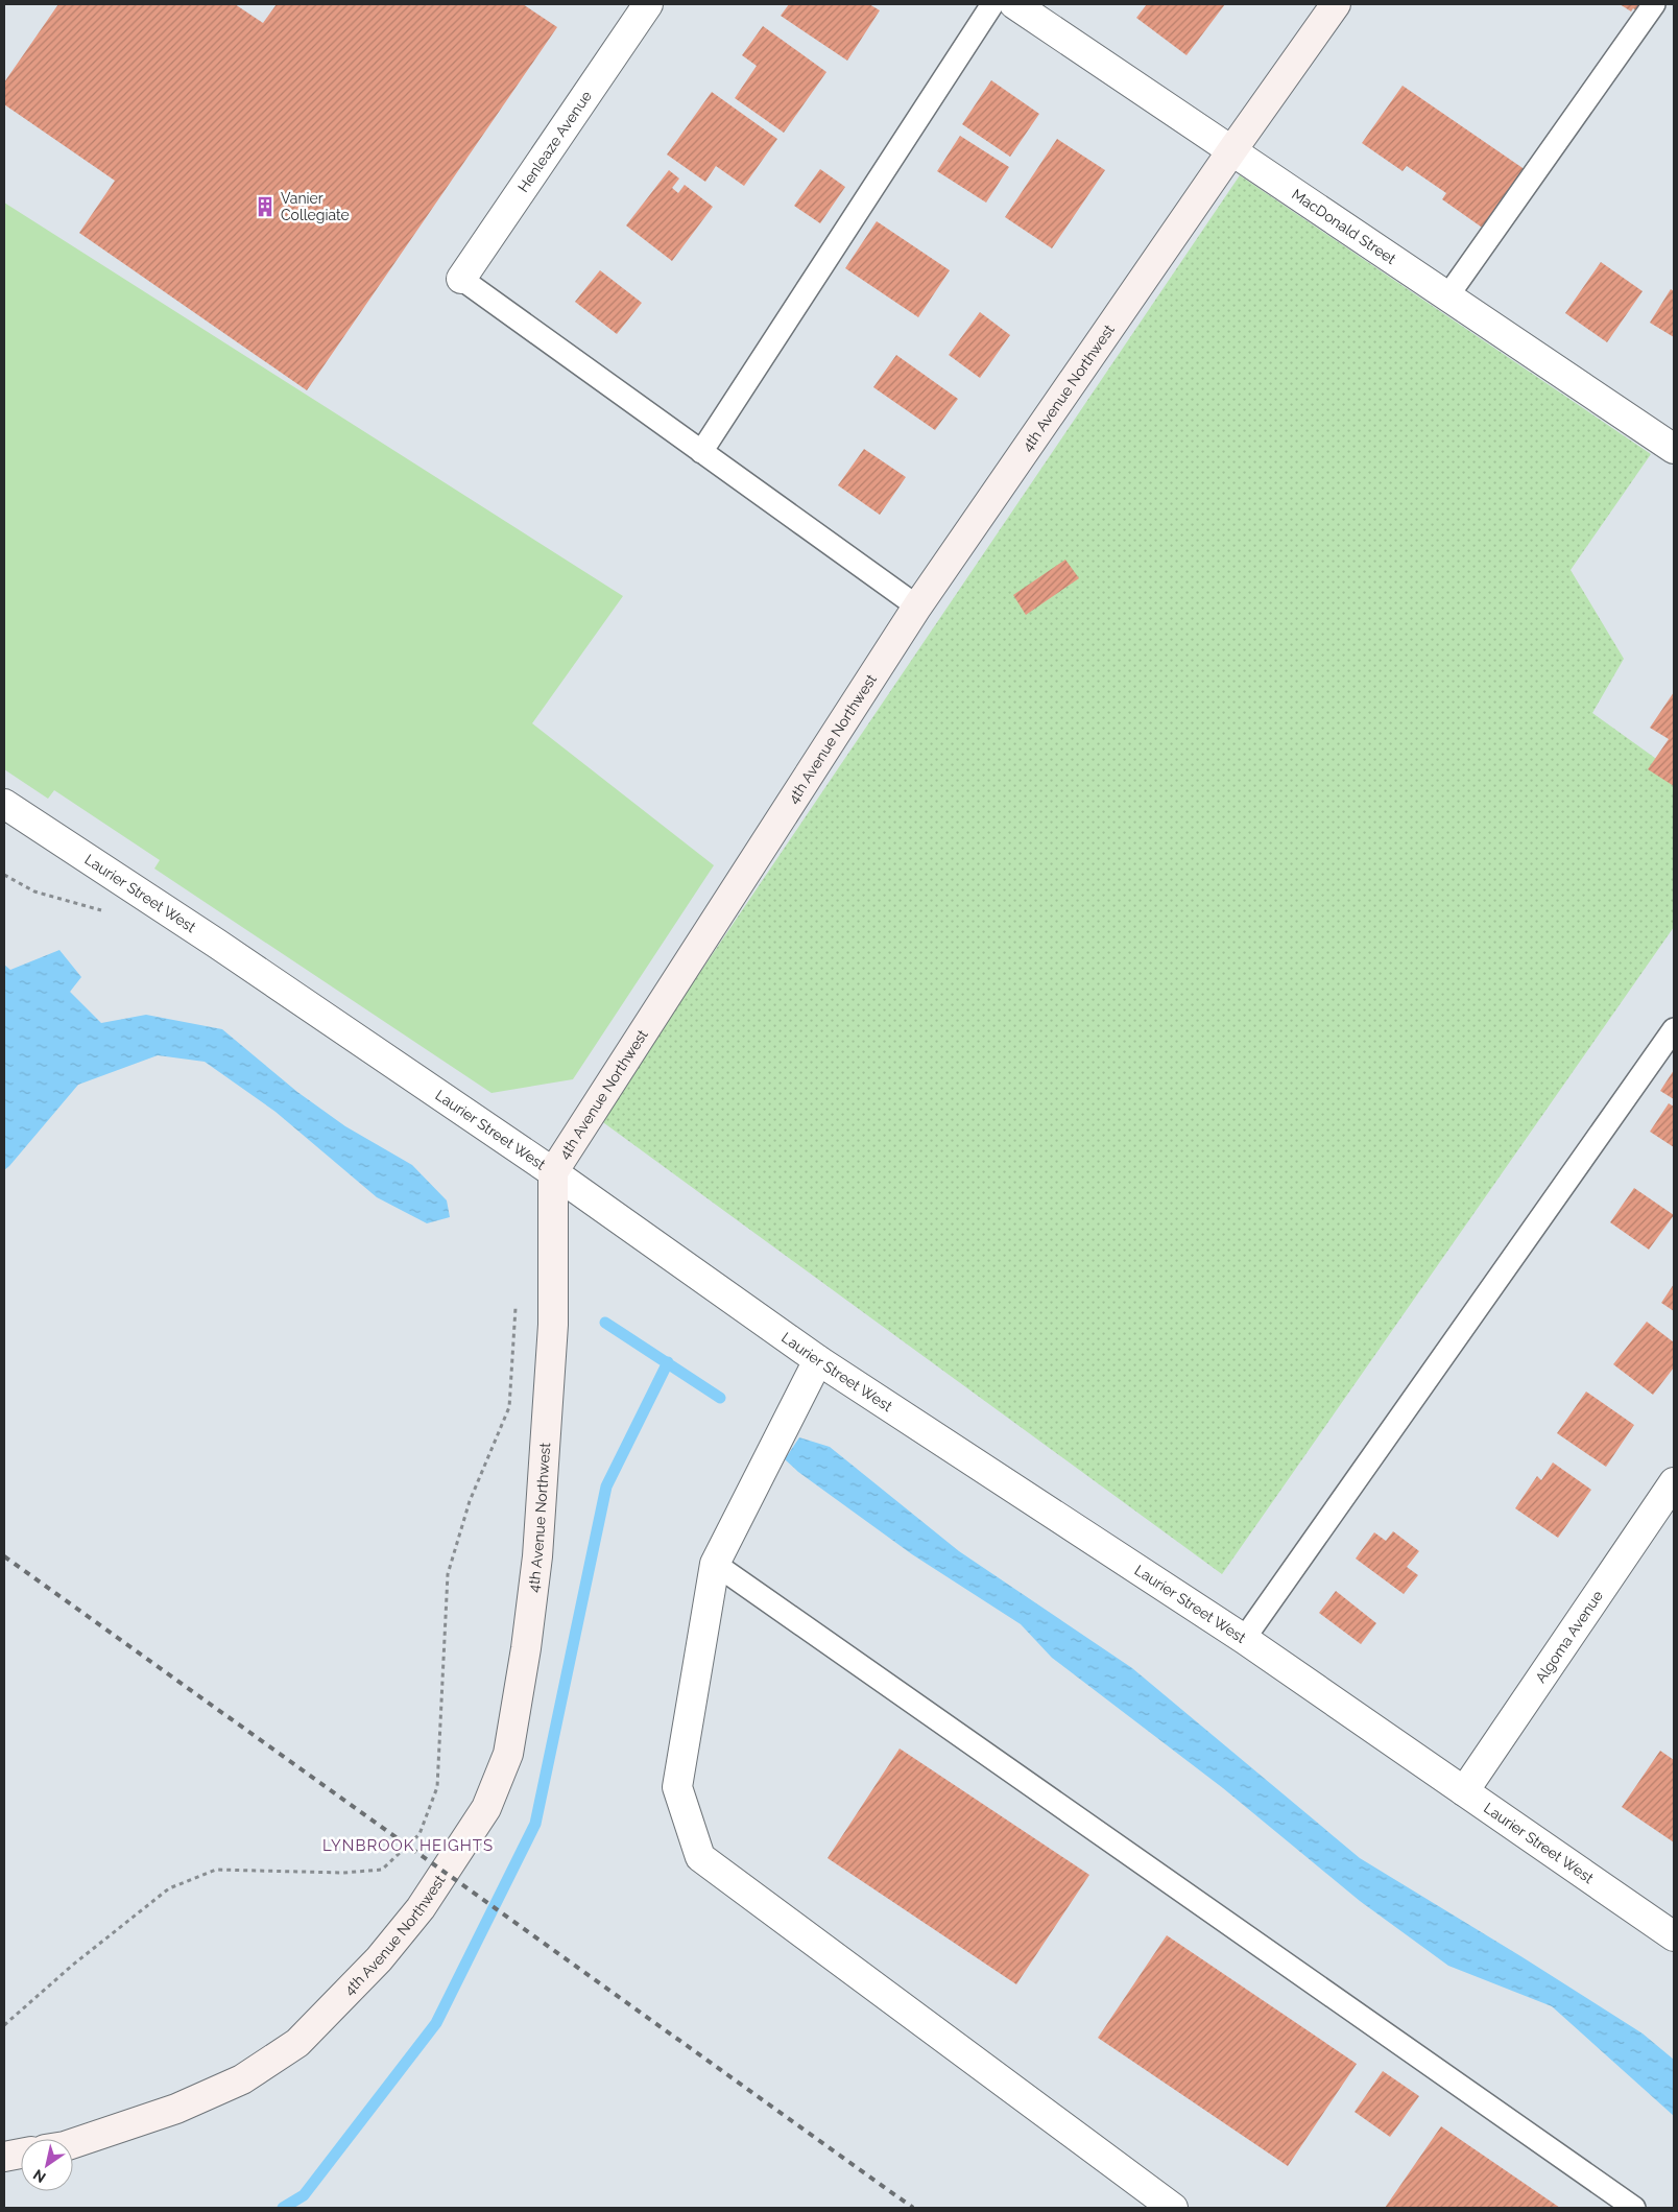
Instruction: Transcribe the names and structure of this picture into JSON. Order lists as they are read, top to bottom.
{
  "streets": {
    "street": [
      "Henleaze Avenue",
      "MacDonald Street",
      "4th Avenue Northwest",
      "Laurier Street West",
      "Algoma Avenue"
    ]
  },
  "crossings": [
    ["MacDonald Street", "4th Avenue Northwest"],
    ["4th Avenue Northwest", "Laurier Street West"],
    ["Laurier Street West", "Algoma Avenue"]
  ],
  "districts": ["LYNBROOK HEIGHTS"],
  "places": {
    "building": ["Vanier Collegiate"]
  },
  "north": "bottom left"
}
